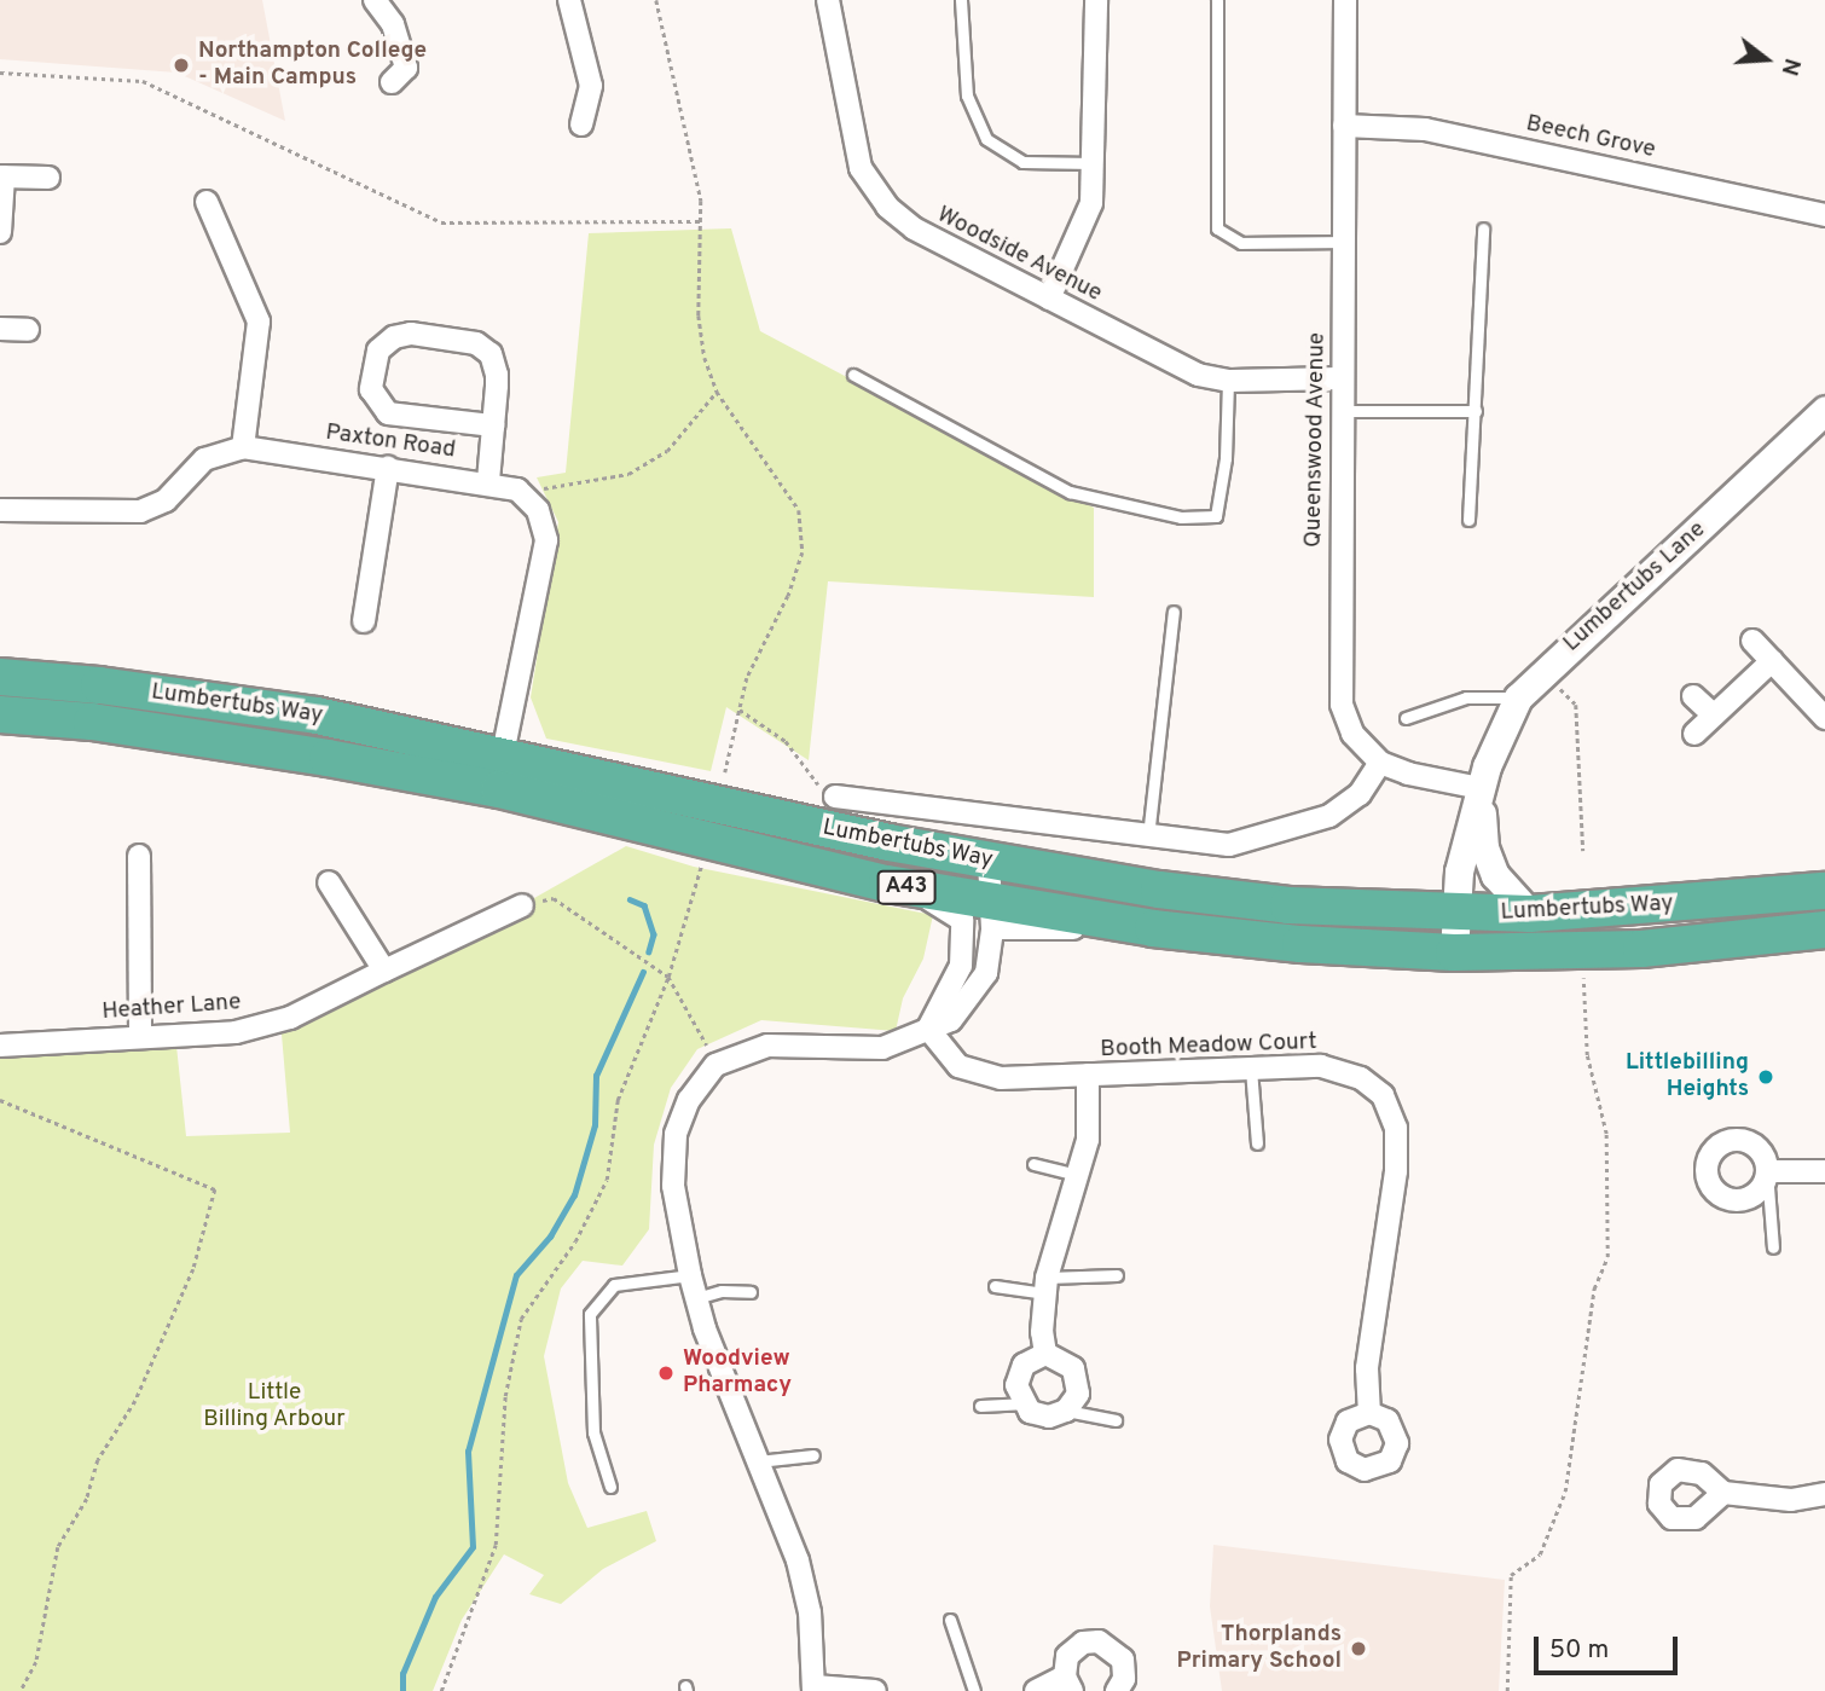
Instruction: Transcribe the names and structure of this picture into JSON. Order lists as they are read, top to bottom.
{
  "streets": {
    "highway": ["Lumbertubs Way", "A43"],
    "street": [
      "Beech Grove",
      "Woodside Avenue",
      "Queenswood Avenue",
      "Paxton Road",
      "Lumbertubs Lane",
      "Heather Lane",
      "Booth Meadow Court"
    ]
  },
  "crossings": [
    ["Beech Grove", "Queenswood Avenue"],
    ["Woodside Avenue", "Queenswood Avenue"],
    ["Queenswood Avenue", "Lumbertubs Lane"],
    ["Queenswood Avenue", "Lumbertubs Way"],
    ["Lumbertubs Lane", "Lumbertubs Way"]
  ],
  "parks": ["Little Billing Arbour"],
  "places": [
    "Northampton College - Main Campus",
    "Littlebilling Heights",
    "Woodview Pharmacy",
    "Thorplands Primary School"
  ],
  "scale_bar": "50 m",
  "north": "right"
}
